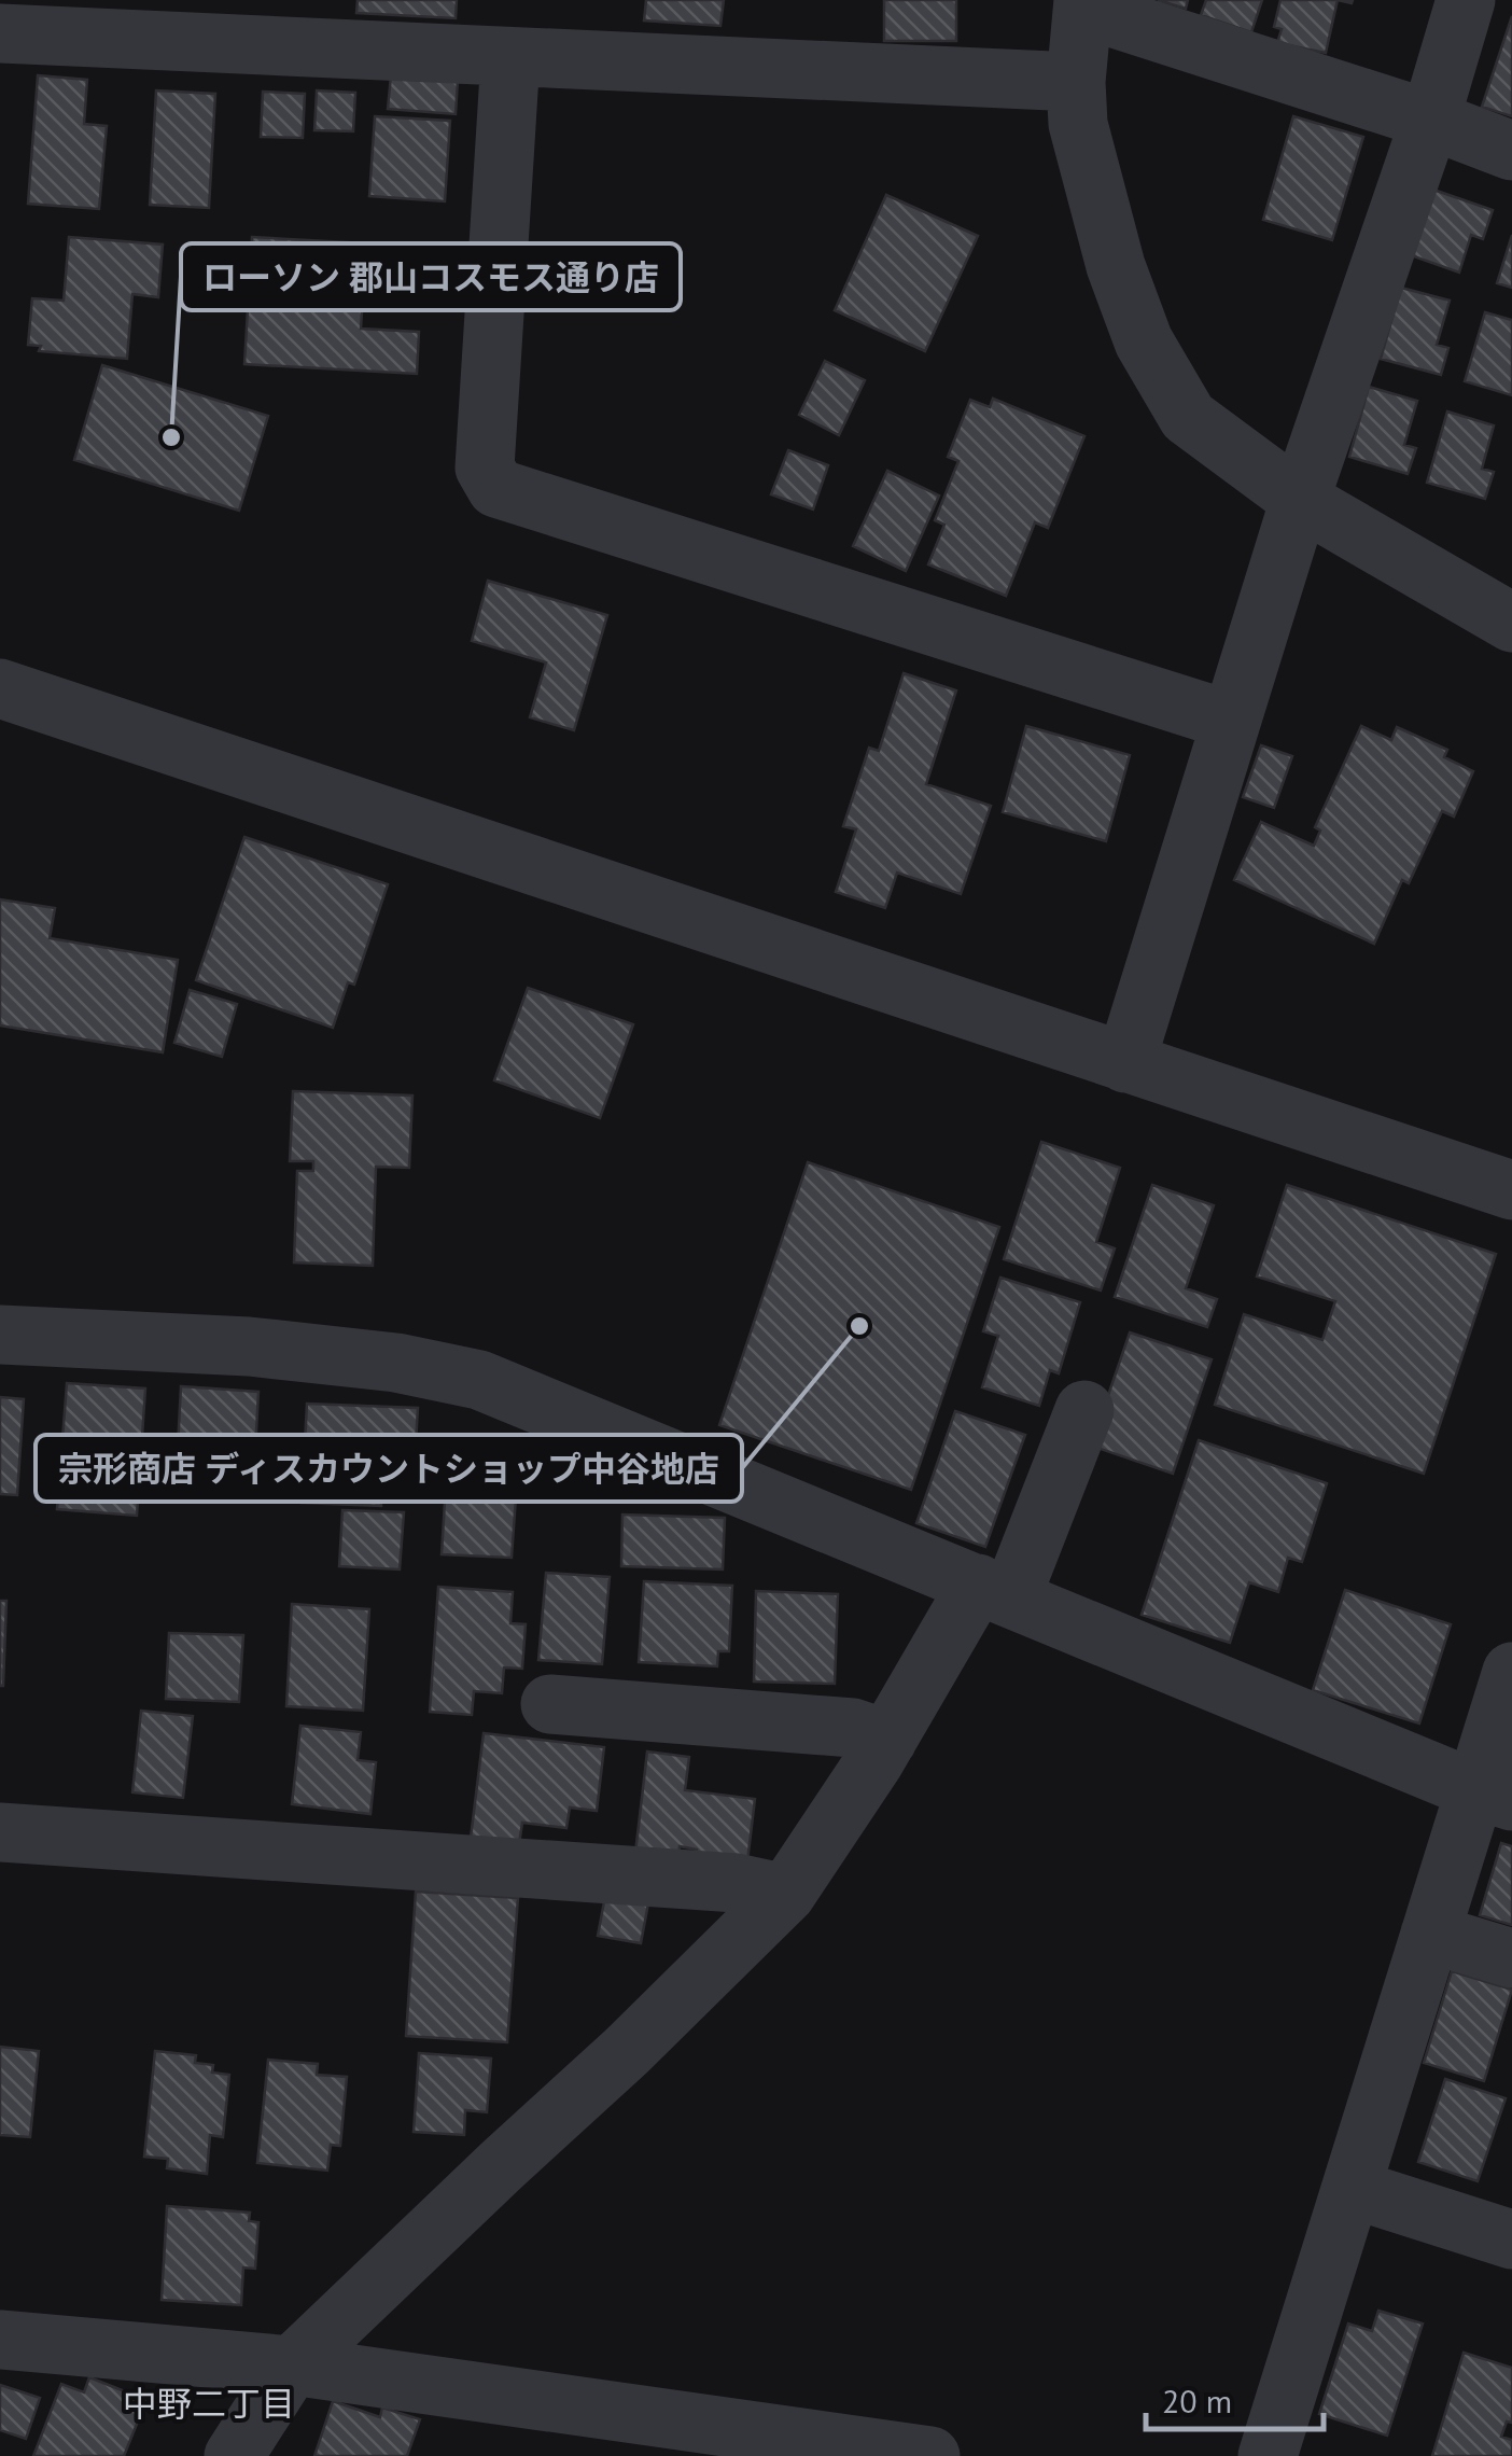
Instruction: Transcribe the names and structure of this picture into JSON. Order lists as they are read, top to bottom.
{
  "districts": ["中野二丁目"],
  "places": ["ローソン 郡山コスモス通り店", "宗形商店 ディスカウントショップ中谷地店"],
  "scale_bar": "20 m"
}
